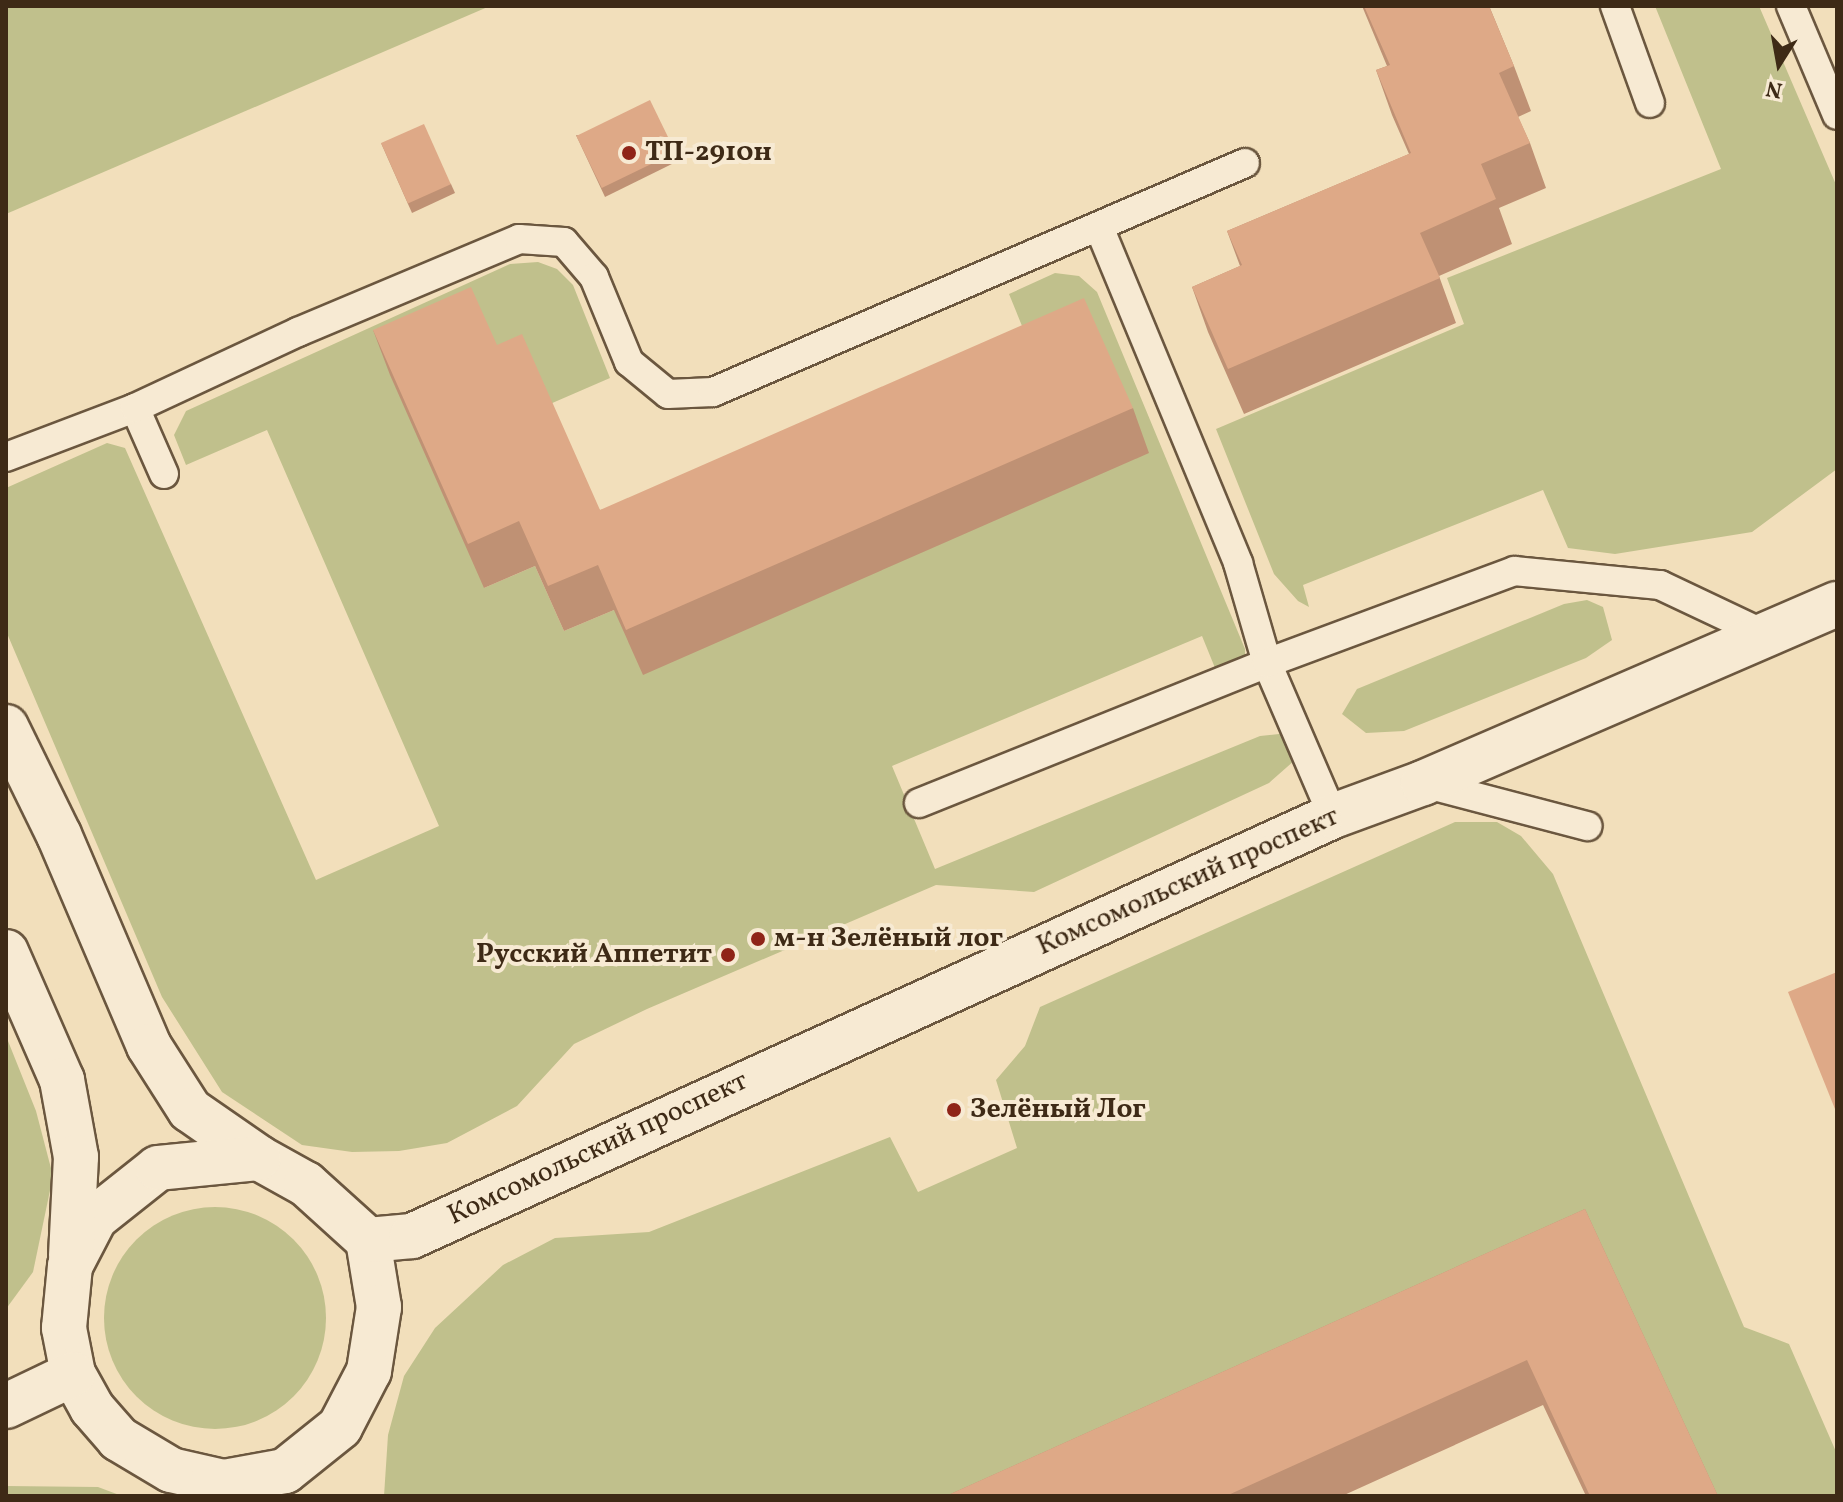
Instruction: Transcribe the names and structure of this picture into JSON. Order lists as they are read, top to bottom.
{
  "streets": {
    "main road": ["Комсомольский проспект"]
  },
  "places": [
    "ТП-2910н",
    "м-н Зелёный лог",
    "Русский Аппетит",
    "Зелёный Лог"
  ],
  "north": "bottom"
}
